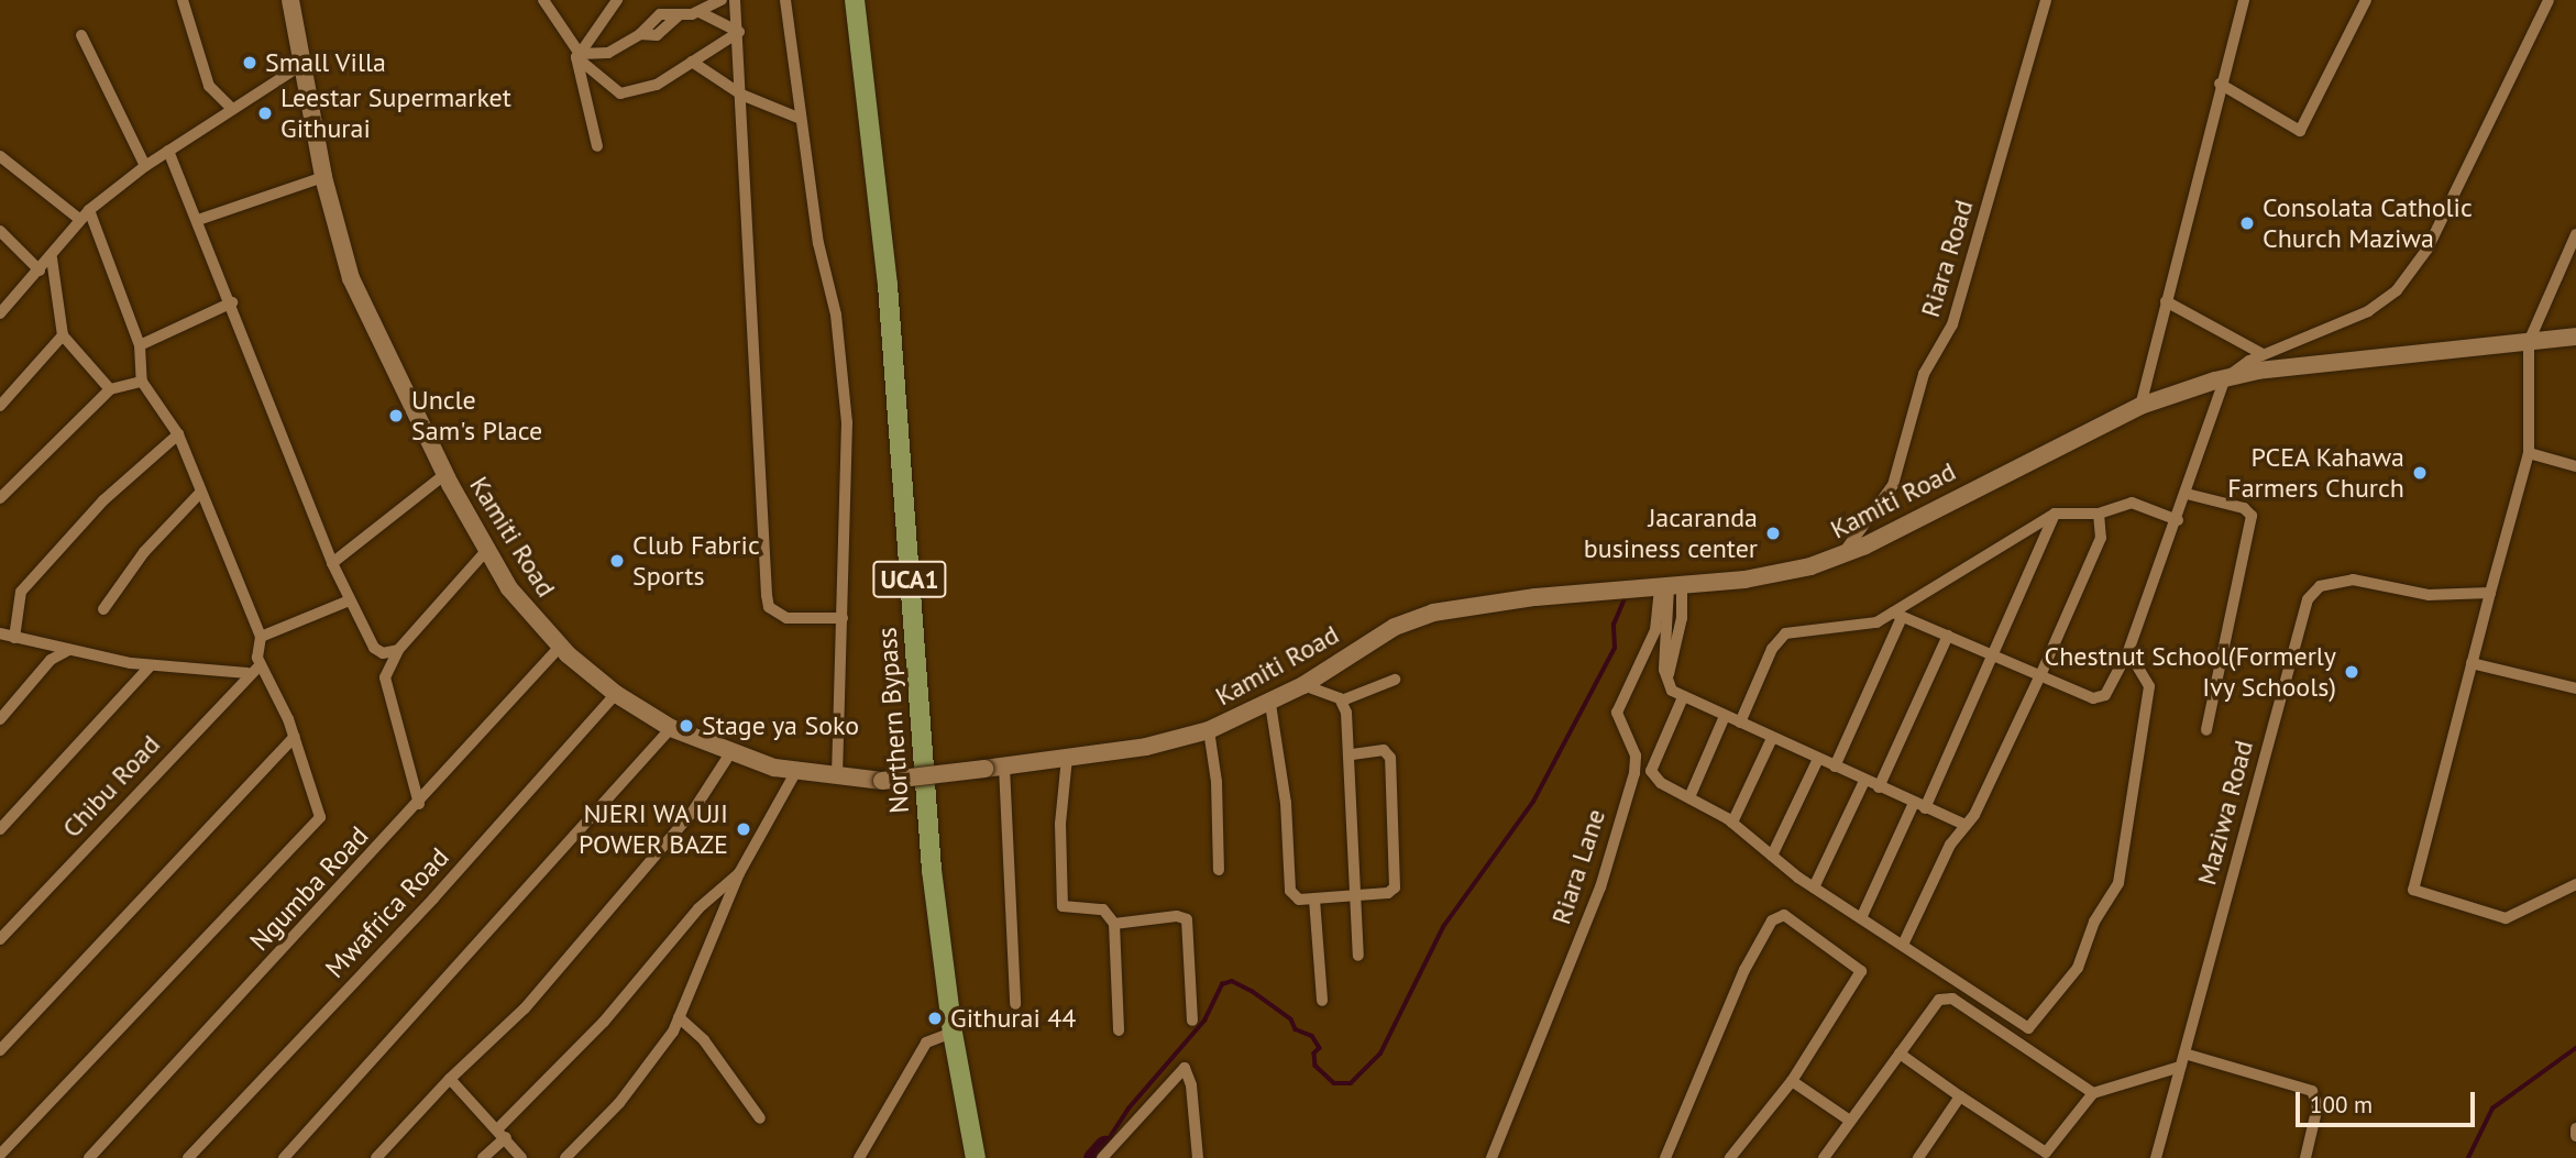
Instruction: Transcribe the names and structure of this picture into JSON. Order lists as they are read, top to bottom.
{
  "streets": {
    "main road": ["Kamiti Road", "UCA1", "Northern Bypass"],
    "street": [
      "Riara Road",
      "Chibu Road",
      "Maziwa Road",
      "Riara Lane",
      "Ngumba Road",
      "Mwafrica Road"
    ]
  },
  "crossings": [
    ["Riara Road", "Kamiti Road"],
    ["Kamiti Road", "Riara Lane"],
    ["Kamiti Road", "Ngumba Road"],
    ["Kamiti Road", "Mwafrica Road"]
  ],
  "places": [
    "Small Villa",
    "Leestar Supermarket Githurai",
    "Consolata Catholic Church Maziwa",
    "Uncle Sam's Place",
    "PCEA Kahawa Farmers Church",
    "Jacaranda business center",
    "Club Fabric Sports",
    "Chestnut School(Formerly Ivy Schools)",
    "Stage ya Soko",
    "NJERI WA UJI POWER BAZE",
    "Githurai 44"
  ],
  "scale_bar": "100 m"
}
